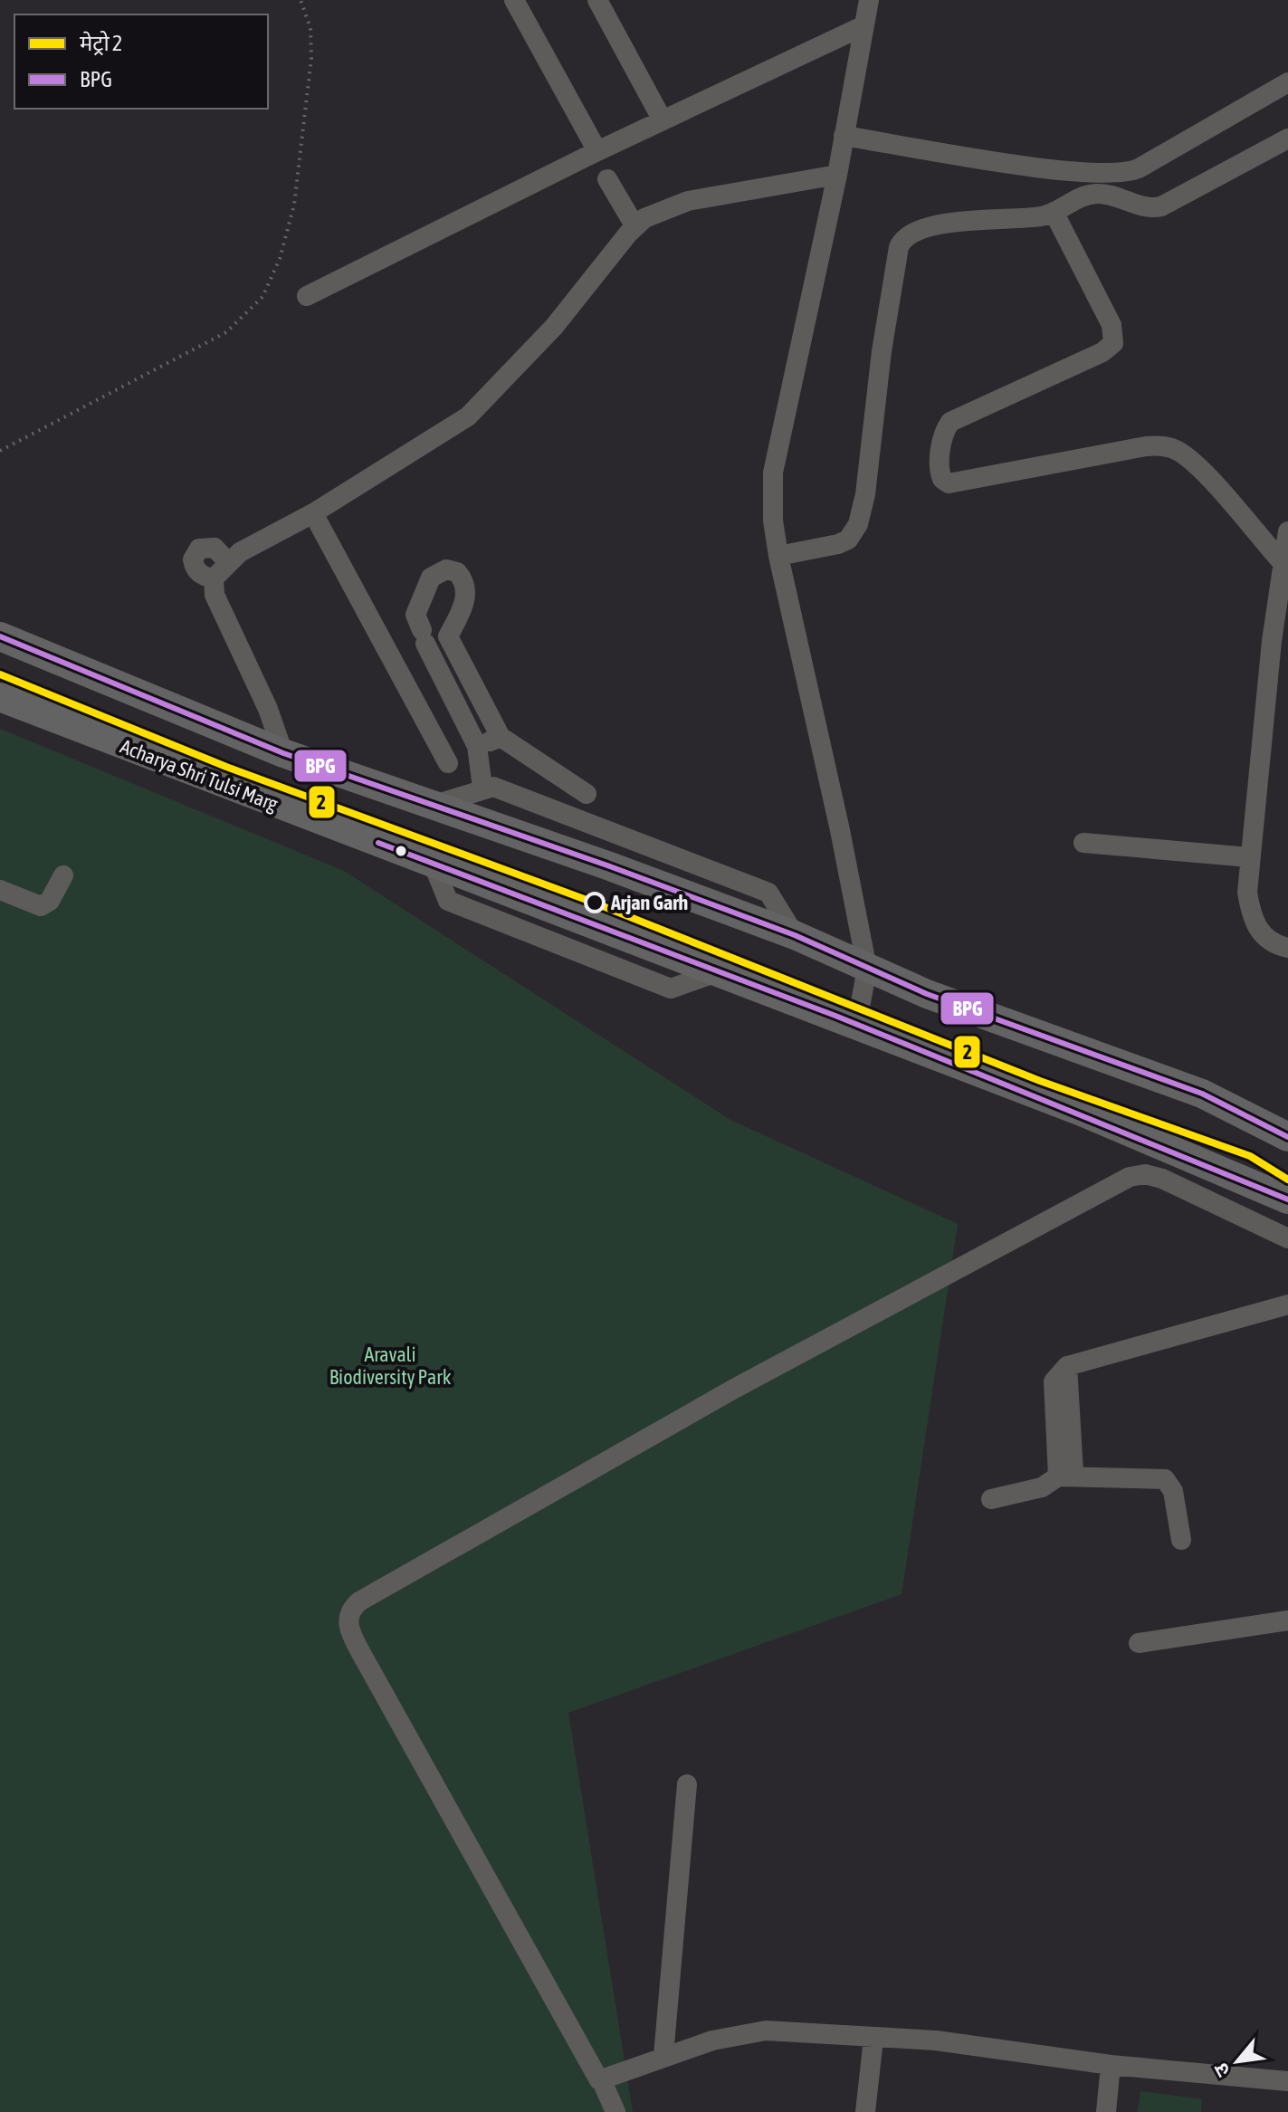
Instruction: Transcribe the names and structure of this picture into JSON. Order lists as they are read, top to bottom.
{
  "streets": {
    "highway": ["Acharya Shri Tulsi Marg"]
  },
  "parks": ["Aravali Biodiversity Park"],
  "places": ["Arjan Garh"],
  "lines": ["transit line BPG", "metro line 2"],
  "legend": ["मेट्रो 2", "BPG"],
  "north": "bottom left"
}
